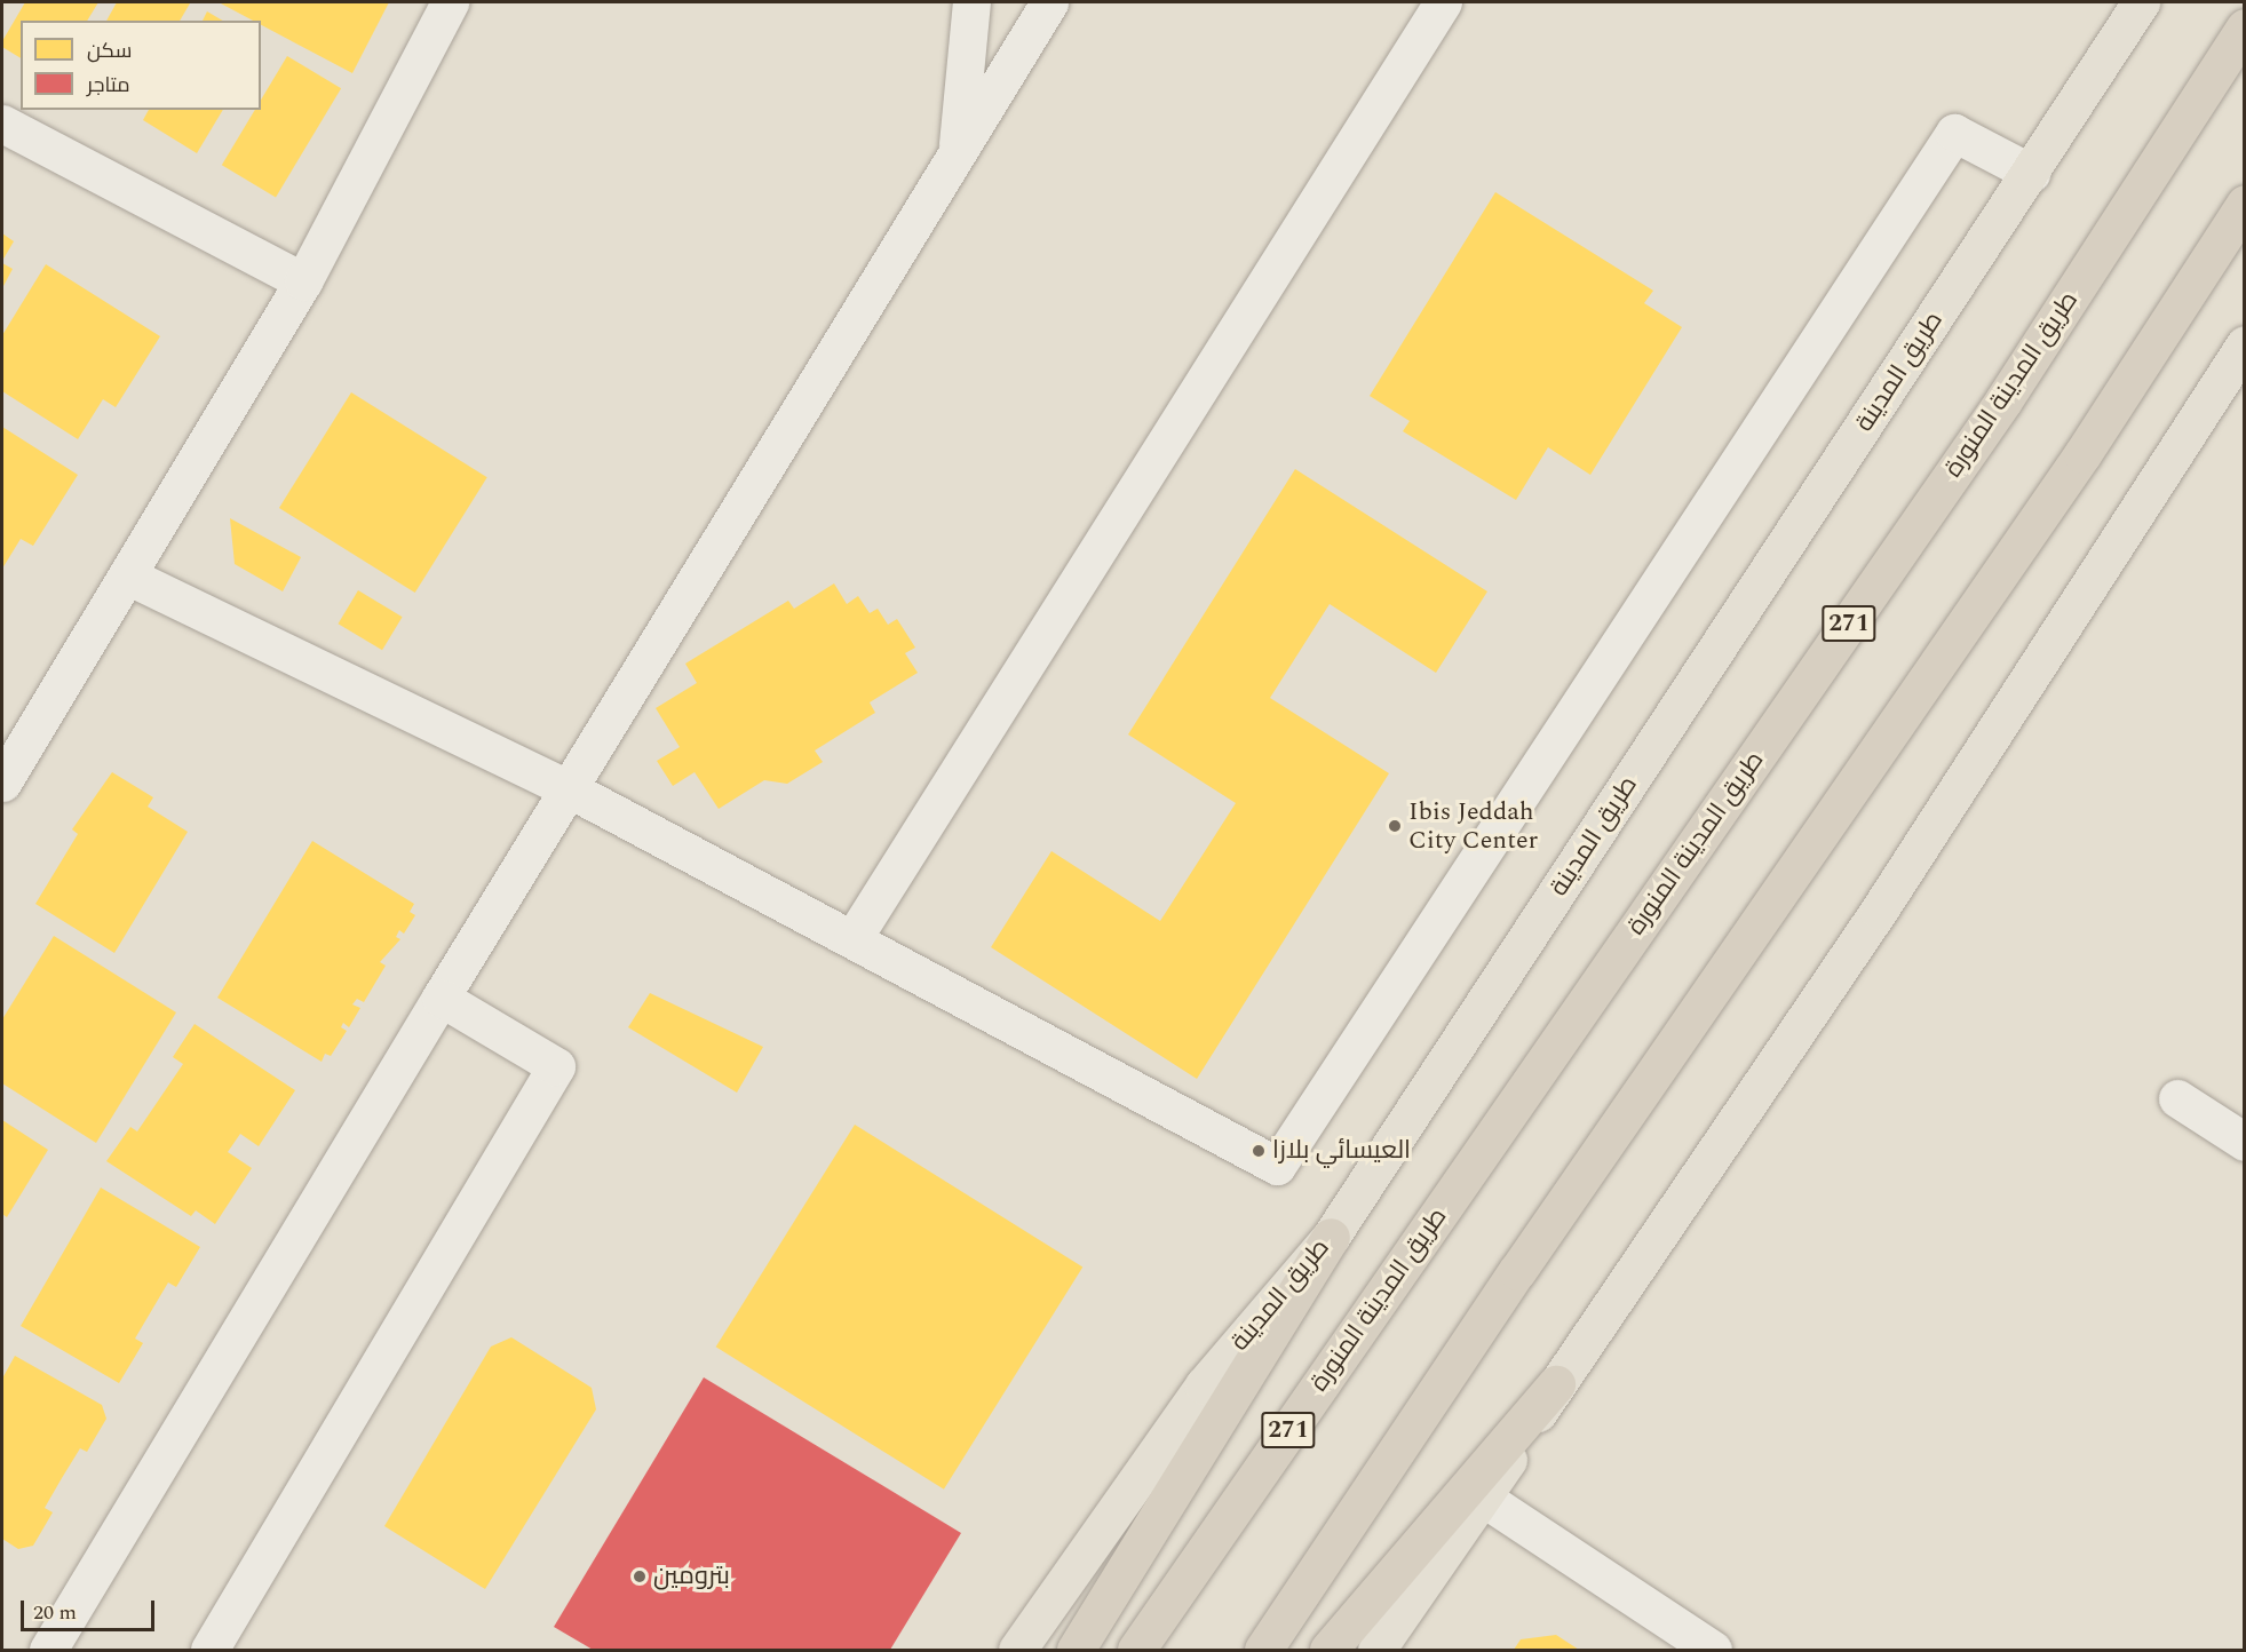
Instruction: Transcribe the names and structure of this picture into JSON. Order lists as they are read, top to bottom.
{
  "streets": {
    "highway": ["طريق المدينة المنورة", "271"],
    "main road": ["طريق المدينة"]
  },
  "places": ["Ibis Jeddah City Center", "العيسائي بلازا", "بترومين"],
  "legend": ["سكن", "متاجر"],
  "scale_bar": "20 m"
}
